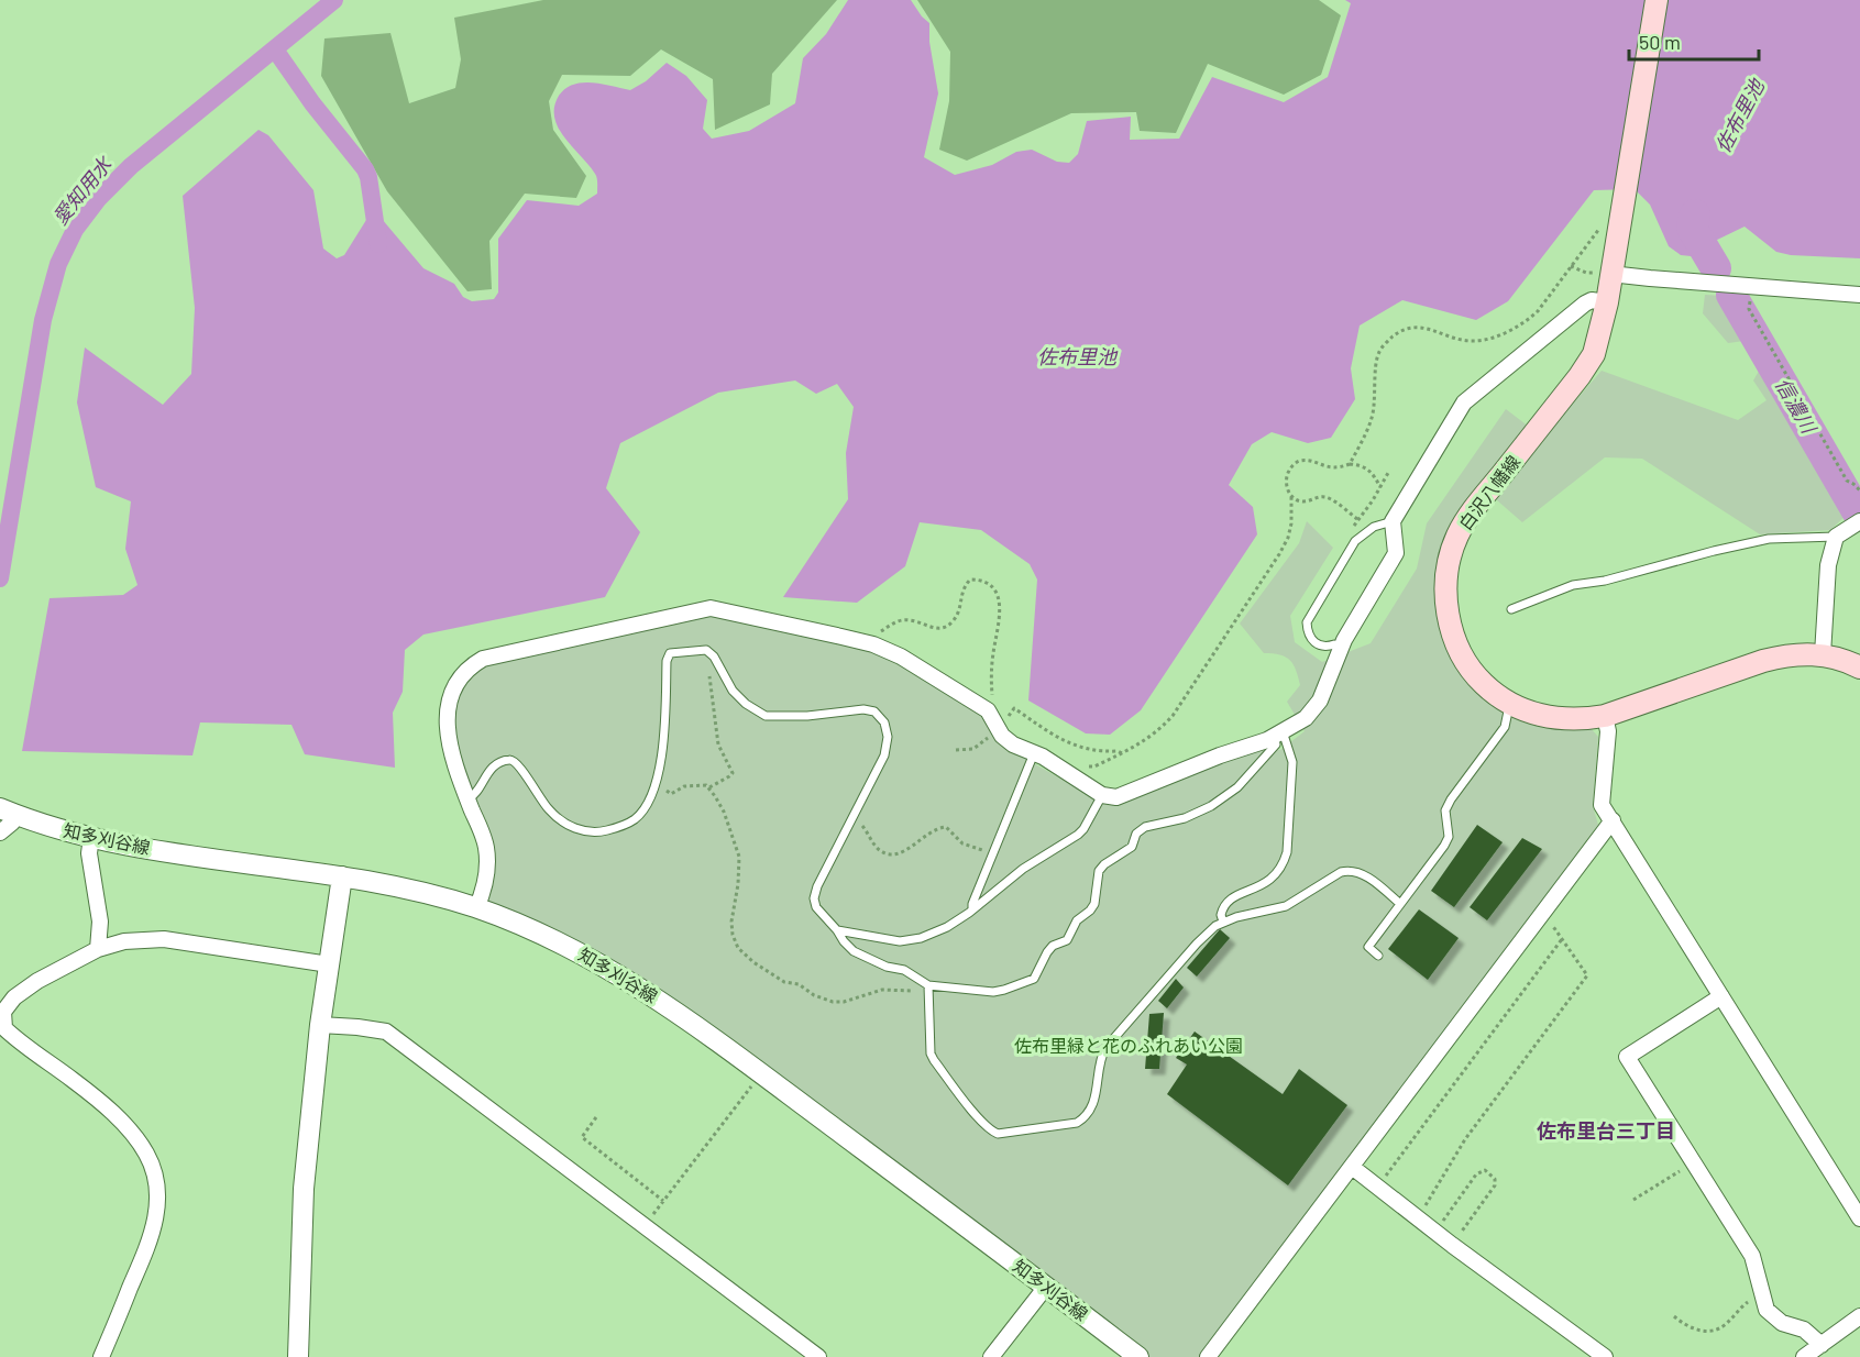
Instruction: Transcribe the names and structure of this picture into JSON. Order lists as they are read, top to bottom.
{
  "streets": {
    "main road": ["白沢八幡線"],
    "street": ["知多刈谷線"]
  },
  "districts": ["佐布里台三丁目"],
  "water": ["佐布里池", "愛知用水", "信濃川"],
  "parks": ["佐布里緑と花のふれあい公園"],
  "scale_bar": "50 m"
}
